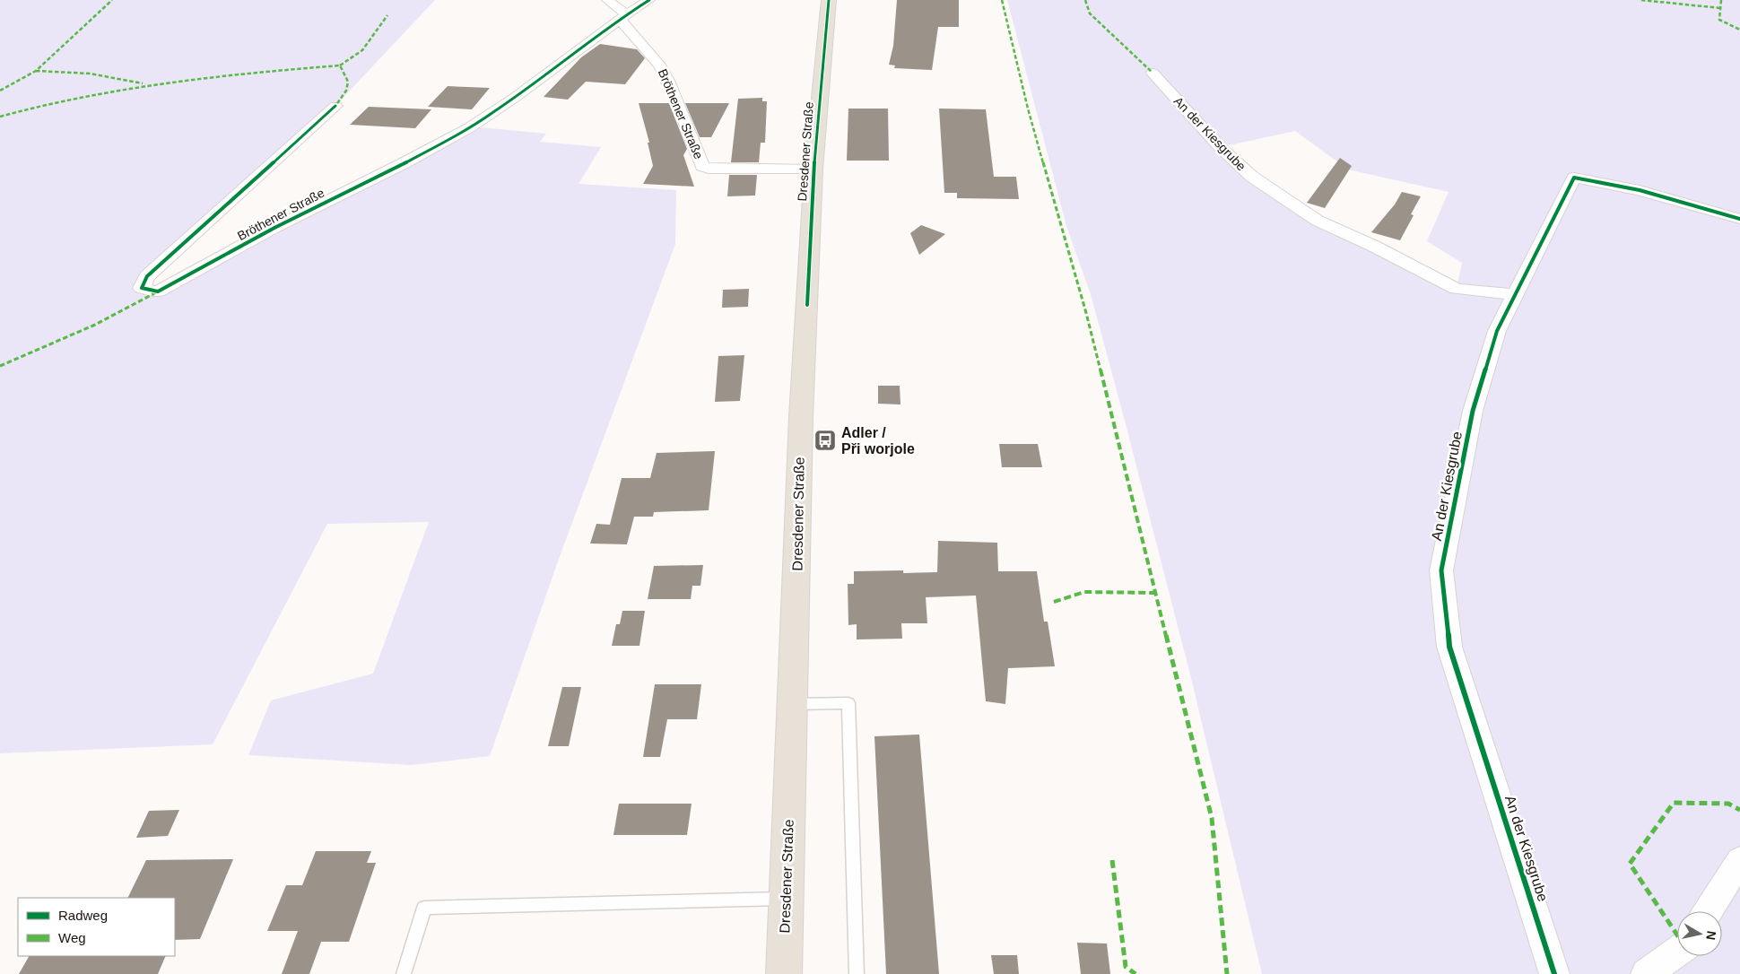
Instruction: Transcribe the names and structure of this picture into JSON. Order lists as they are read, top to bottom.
{
  "streets": {
    "main road": ["Dresdener Straße"],
    "street": ["Bröthener Straße", "An der Kiesgrube"]
  },
  "crossings": [
    ["Bröthener Straße", "Dresdener Straße"]
  ],
  "places": {
    "bus stop": ["Adler / Při worjole"]
  },
  "legend": ["Radweg", "Weg"],
  "north": "right"
}
